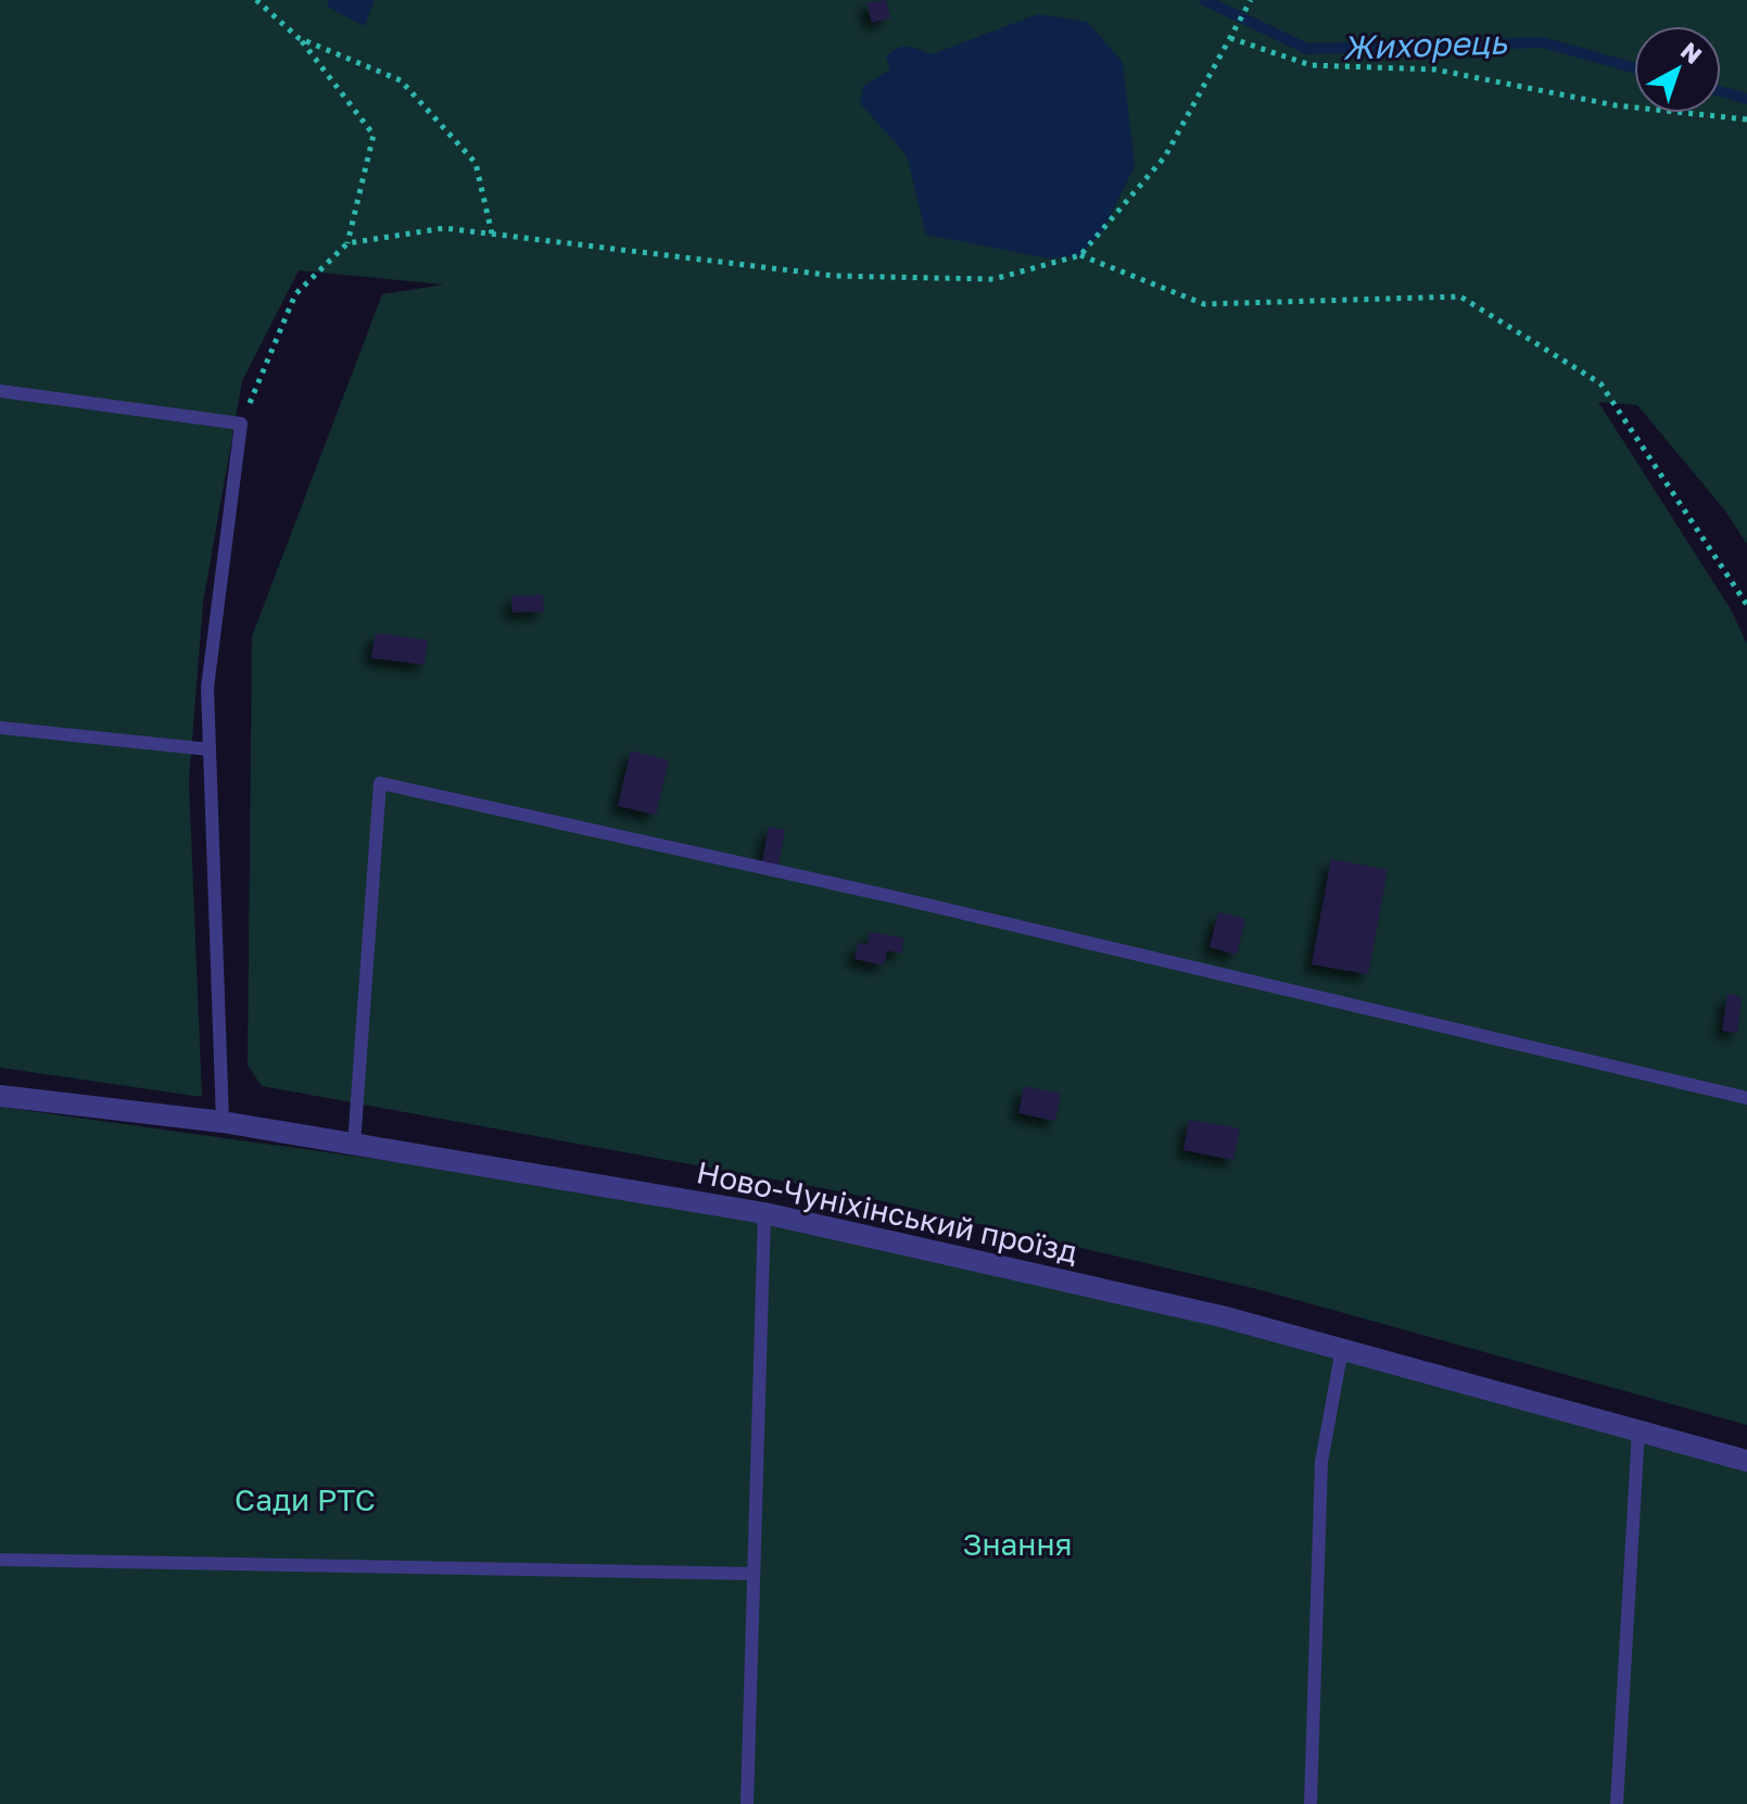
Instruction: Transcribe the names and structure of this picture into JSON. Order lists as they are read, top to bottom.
{
  "streets": {
    "street": ["Ново-Чуніхінський проїзд"]
  },
  "water": ["Жихорець"],
  "parks": ["Сади РТС", "Знання"],
  "north": "top right"
}
